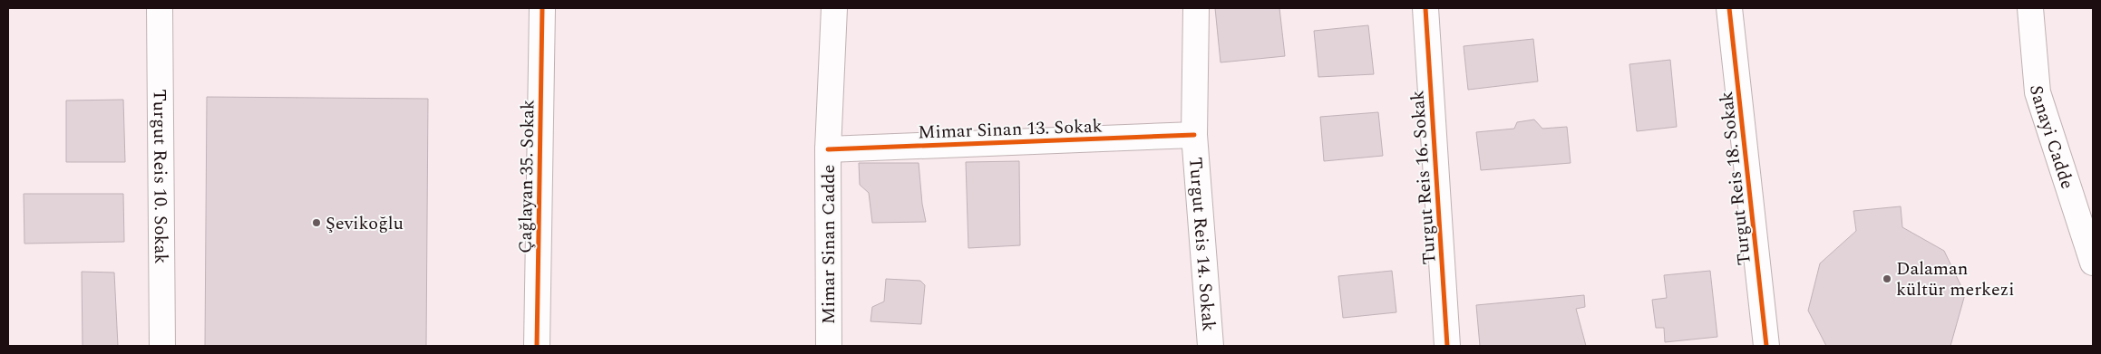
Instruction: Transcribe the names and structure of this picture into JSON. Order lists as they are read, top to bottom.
{
  "streets": {
    "street": [
      "Mimar Sinan 13. Sokak",
      "Sanayi Cadde",
      "Çağlayan 35. Sokak",
      "Turgut Reis 10. Sokak",
      "Turgut Reis 16. Sokak",
      "Turgut Reis 18. Sokak",
      "Mimar Sinan Cadde",
      "Turgut Reis 14. Sokak"
    ]
  },
  "crossings": [
    ["Mimar Sinan 13. Sokak", "Mimar Sinan Cadde"],
    ["Mimar Sinan 13. Sokak", "Turgut Reis 14. Sokak"]
  ],
  "places": ["Şevikoğlu", "Dalaman kültür merkezi"]
}
